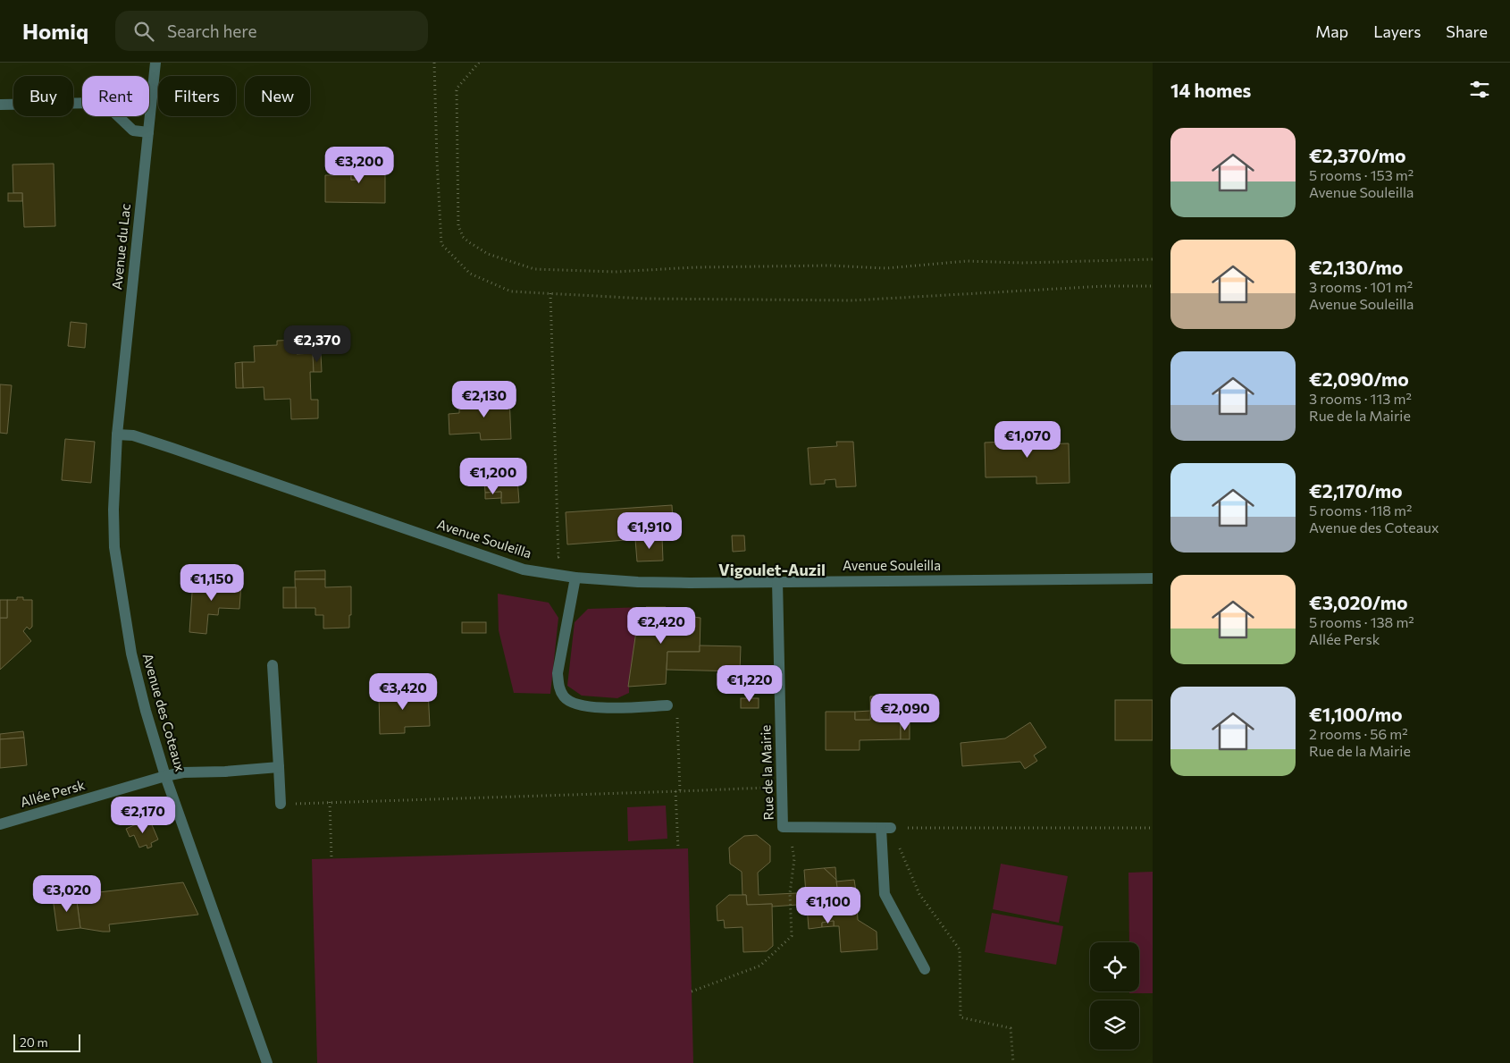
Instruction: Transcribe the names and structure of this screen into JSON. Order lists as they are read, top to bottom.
{
  "streets": {
    "street": [
      "Avenue du Lac",
      "Avenue Souleilla",
      "Avenue des Coteaux",
      "Rue de la Mairie",
      "Allée Persk"
    ]
  },
  "crossings": [
    ["Avenue du Lac", "Avenue Souleilla"],
    ["Avenue du Lac", "Avenue des Coteaux"],
    ["Avenue Souleilla", "Avenue des Coteaux"],
    ["Avenue Souleilla", "Rue de la Mairie"],
    ["Avenue des Coteaux", "Allée Persk"]
  ],
  "districts": ["Vigoulet-Auzil"],
  "scale_bar": "20 m",
  "page": {
    "header": "Homiq",
    "search": "Search here",
    "nav": ["Map", "Layers", "Share"],
    "heading": "14 homes",
    "chip": [
      "Buy",
      "Rent",
      "Filters",
      "New"
    ],
    "list": [
      {
        "name": "€2,370/mo",
        "note": "5 rooms · 153 m² · Avenue Souleilla"
      },
      {
        "name": "€2,130/mo",
        "note": "3 rooms · 101 m² · Avenue Souleilla"
      },
      {
        "name": "€2,090/mo",
        "note": "3 rooms · 113 m² · Rue de la Mairie"
      },
      {
        "name": "€2,170/mo",
        "note": "5 rooms · 118 m² · Avenue des Coteaux"
      },
      {
        "name": "€3,020/mo",
        "note": "5 rooms · 138 m² · Allée Persk"
      },
      {
        "name": "€1,100/mo",
        "note": "2 rooms · 56 m² · Rue de la Mairie"
      }
    ],
    "price": [
      "€3,200",
      "€2,370",
      "€2,130",
      "€1,070",
      "€1,200",
      "€1,910",
      "€1,150",
      "€2,420",
      "€1,220",
      "€3,420",
      "€2,090",
      "€2,170",
      "€3,020",
      "€1,100"
    ],
    "scale": "20 m"
  }
}
